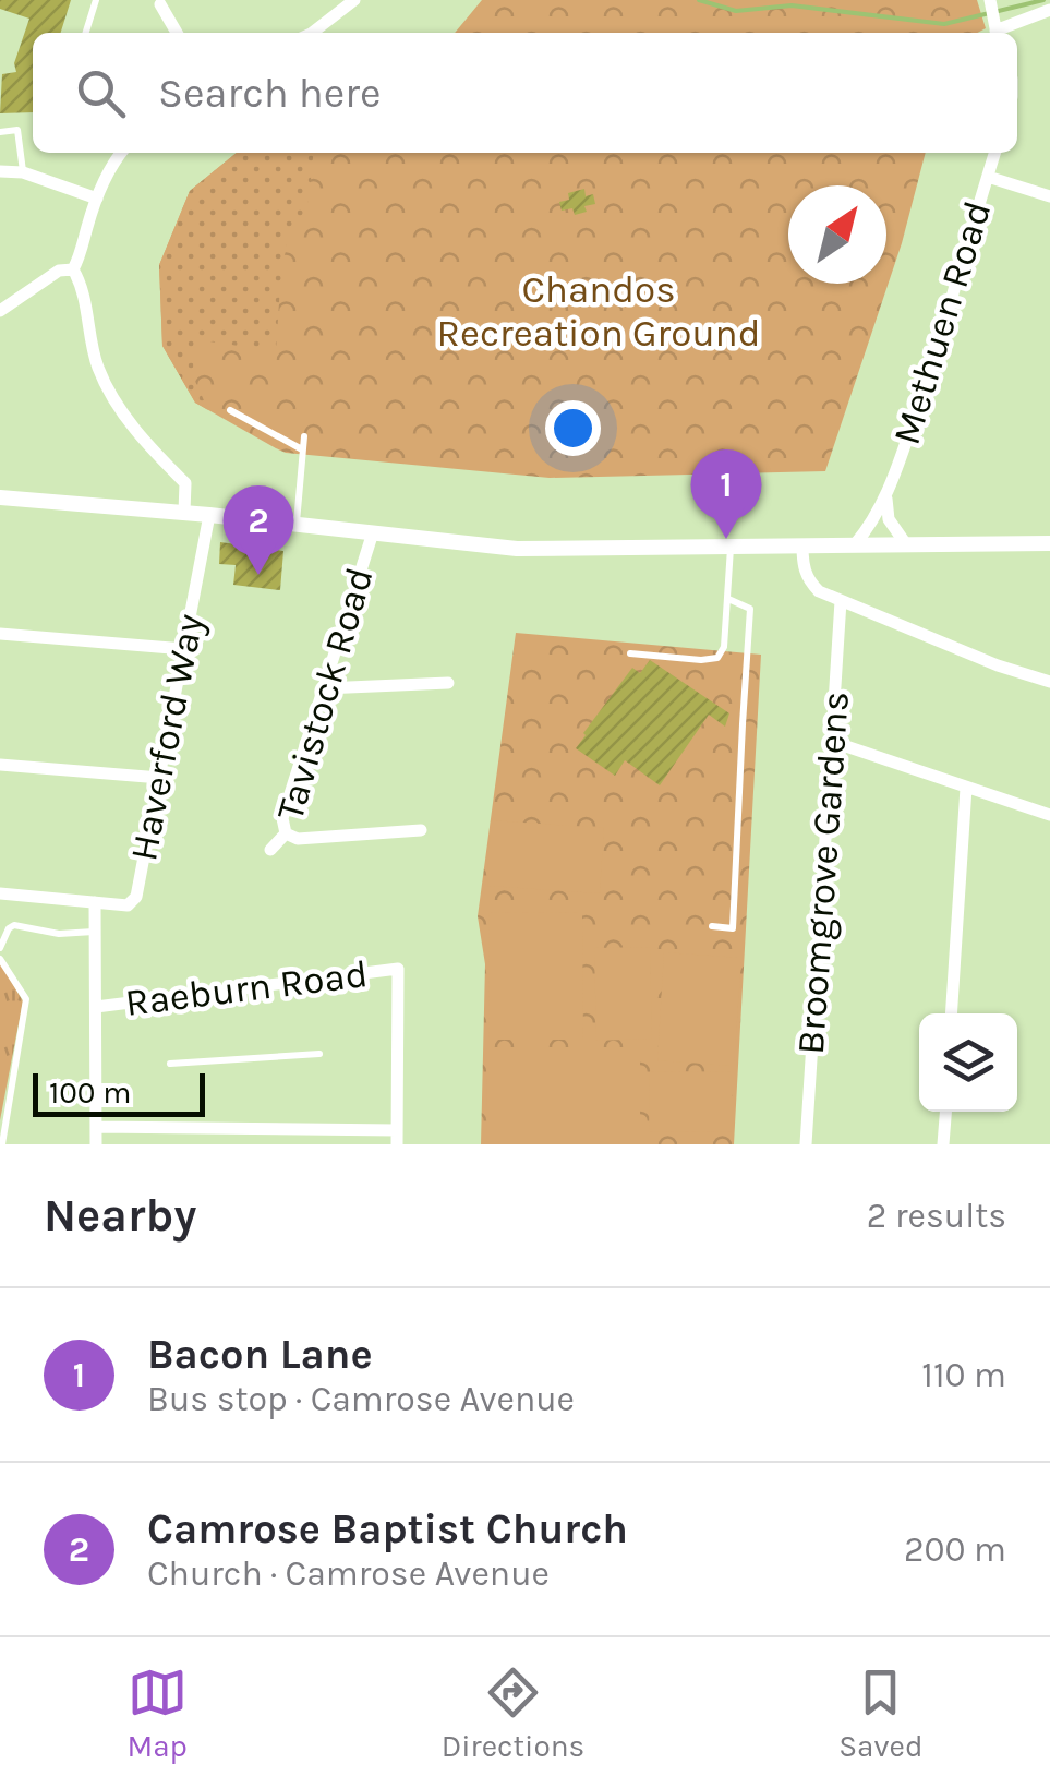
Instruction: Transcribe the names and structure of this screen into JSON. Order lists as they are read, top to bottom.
{
  "streets": {
    "street": [
      "Methuen Road",
      "Tavistock Road",
      "Haverford Way",
      "Broomgrove Gardens",
      "Raeburn Road"
    ]
  },
  "parks": ["Chandos Recreation Ground"],
  "scale_bar": "100 m",
  "north": "top right",
  "page": {
    "search": "Search here",
    "pins": ["1", "2"],
    "scale": "100 m",
    "heading": ["Nearby", "2 results"],
    "list": [
      {
        "mark": "1",
        "name": "Bacon Lane",
        "note": "Bus stop · Camrose Avenue",
        "value": "110 m"
      },
      {
        "mark": "2",
        "name": "Camrose Baptist Church",
        "note": "Church · Camrose Avenue",
        "value": "200 m"
      }
    ],
    "nav": ["Map", "Directions", "Saved"]
  }
}
